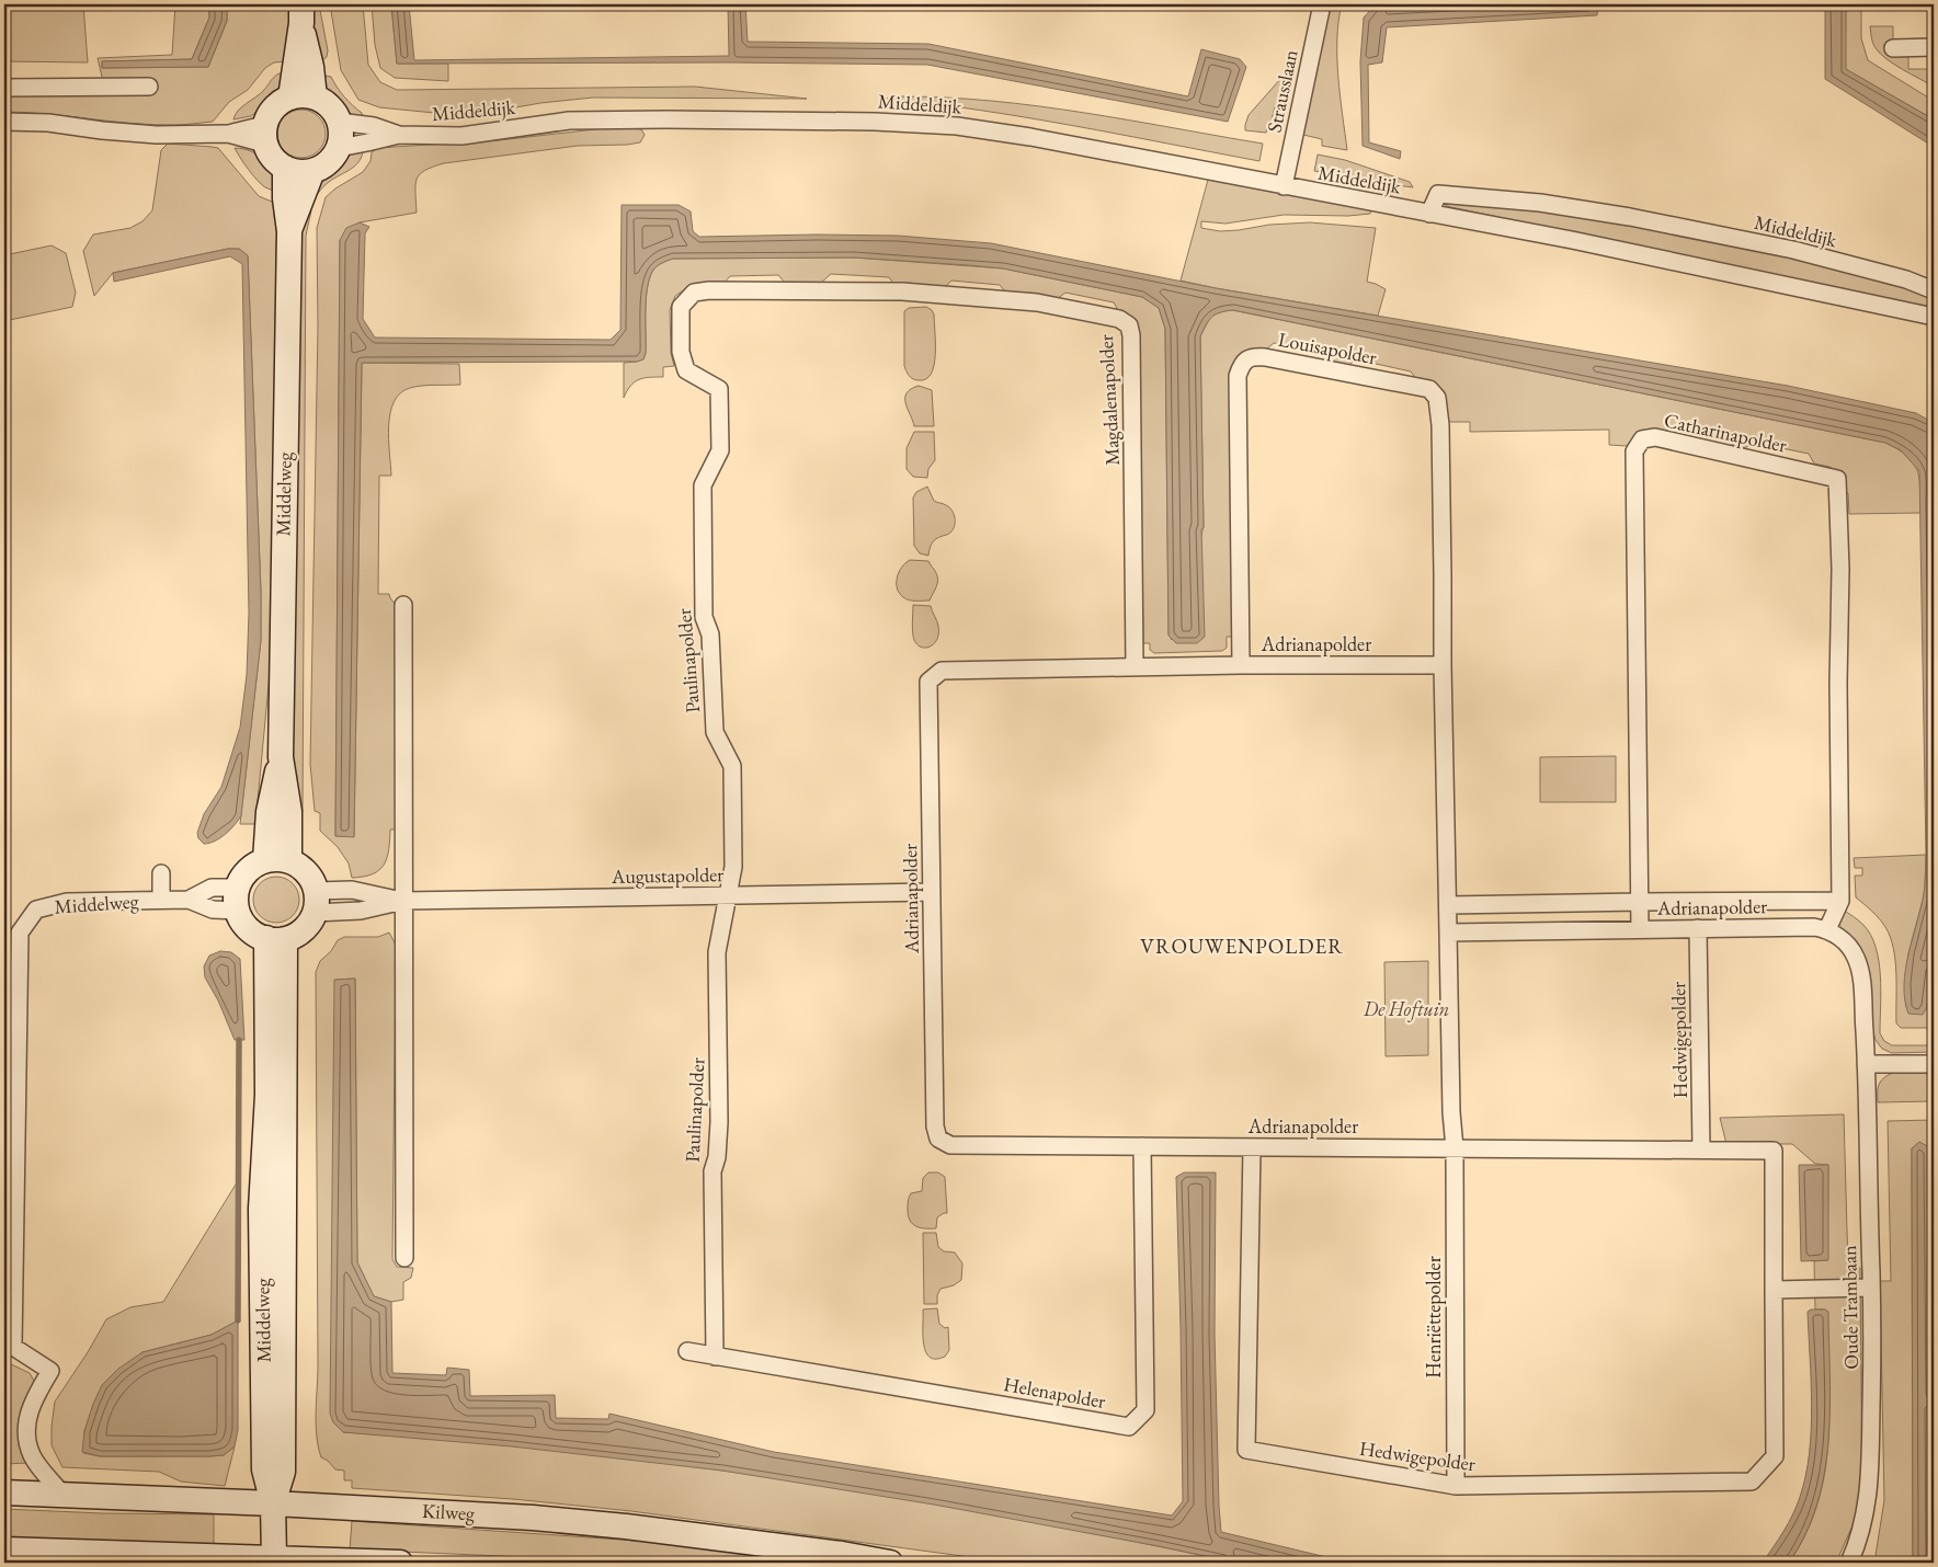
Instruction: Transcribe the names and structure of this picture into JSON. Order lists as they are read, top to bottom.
{
  "streets": {
    "main road": ["Middelweg", "Kilweg"],
    "street": [
      "Strausslaan",
      "Middeldijk",
      "Louisapolder",
      "Magdalenapolder",
      "Catharinapolder",
      "Adrianapolder",
      "Paulinapolder",
      "Augustapolder",
      "Hedwigepolder",
      "Oude Trambaan",
      "Henriëttepolder",
      "Helenapolder"
    ]
  },
  "crossings": [
    ["Strausslaan", "Middeldijk"],
    ["Middeldijk", "Middelweg"],
    ["Louisapolder", "Adrianapolder"],
    ["Magdalenapolder", "Adrianapolder"],
    ["Magdalenapolder", "Paulinapolder"],
    ["Catharinapolder", "Adrianapolder"],
    ["Middelweg", "Augustapolder"],
    ["Middelweg", "Kilweg"],
    ["Adrianapolder", "Augustapolder"],
    ["Adrianapolder", "Hedwigepolder"],
    ["Adrianapolder", "Henriëttepolder"],
    ["Adrianapolder", "Helenapolder"],
    ["Paulinapolder", "Augustapolder"],
    ["Paulinapolder", "Helenapolder"],
    ["Hedwigepolder", "Henriëttepolder"]
  ],
  "districts": ["VROUWENPOLDER"],
  "parks": ["De Hoftuin"]
}
